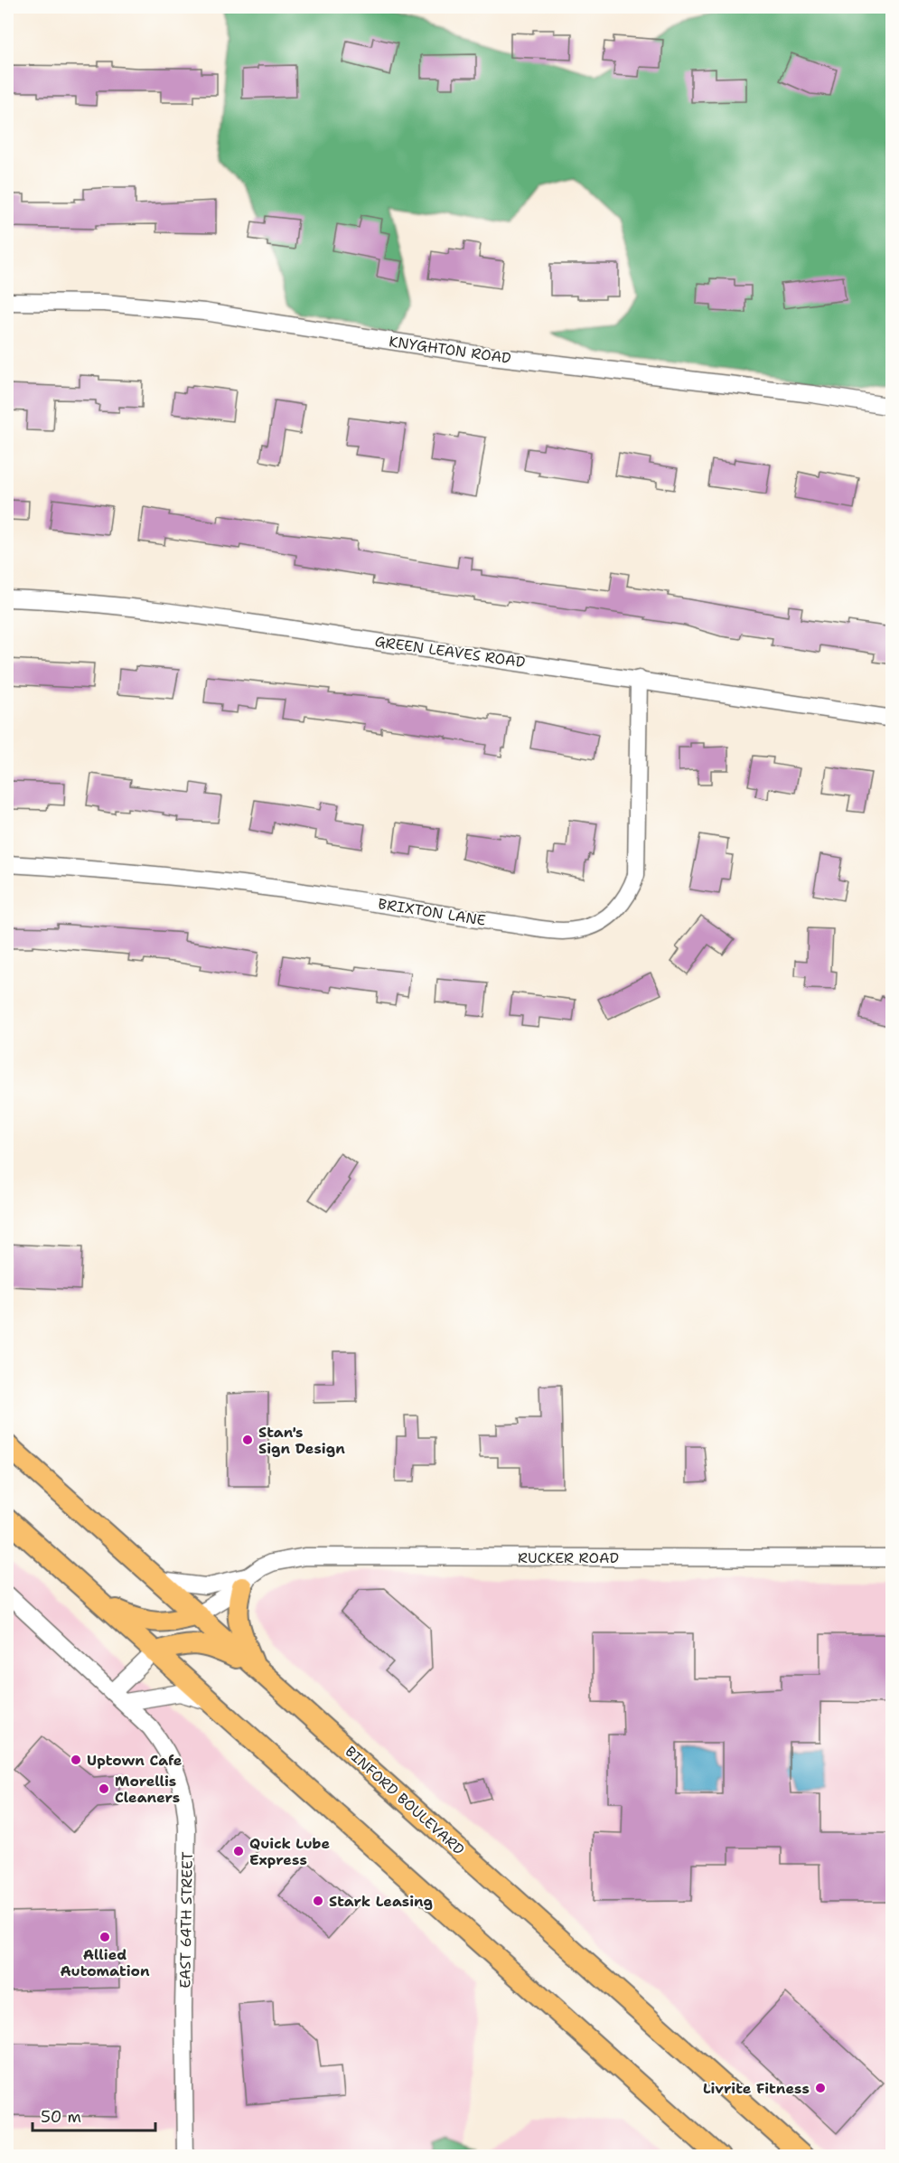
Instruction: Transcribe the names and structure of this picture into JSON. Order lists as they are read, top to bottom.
{
  "streets": {
    "main road": ["BINFORD BOULEVARD"],
    "street": [
      "KNYGHTON ROAD",
      "GREEN LEAVES ROAD",
      "BRIXTON LANE",
      "RUCKER ROAD",
      "EAST 64TH STREET"
    ]
  },
  "crossings": [
    ["GREEN LEAVES ROAD", "BRIXTON LANE"],
    ["RUCKER ROAD", "BINFORD BOULEVARD"]
  ],
  "places": [
    "Stan's Sign Design",
    "Uptown Cafe",
    "Morellis Cleaners",
    "Quick Lube Express",
    "Stark Leasing",
    "Allied Automation",
    "Livrite Fitness"
  ],
  "scale_bar": "50 m"
}
